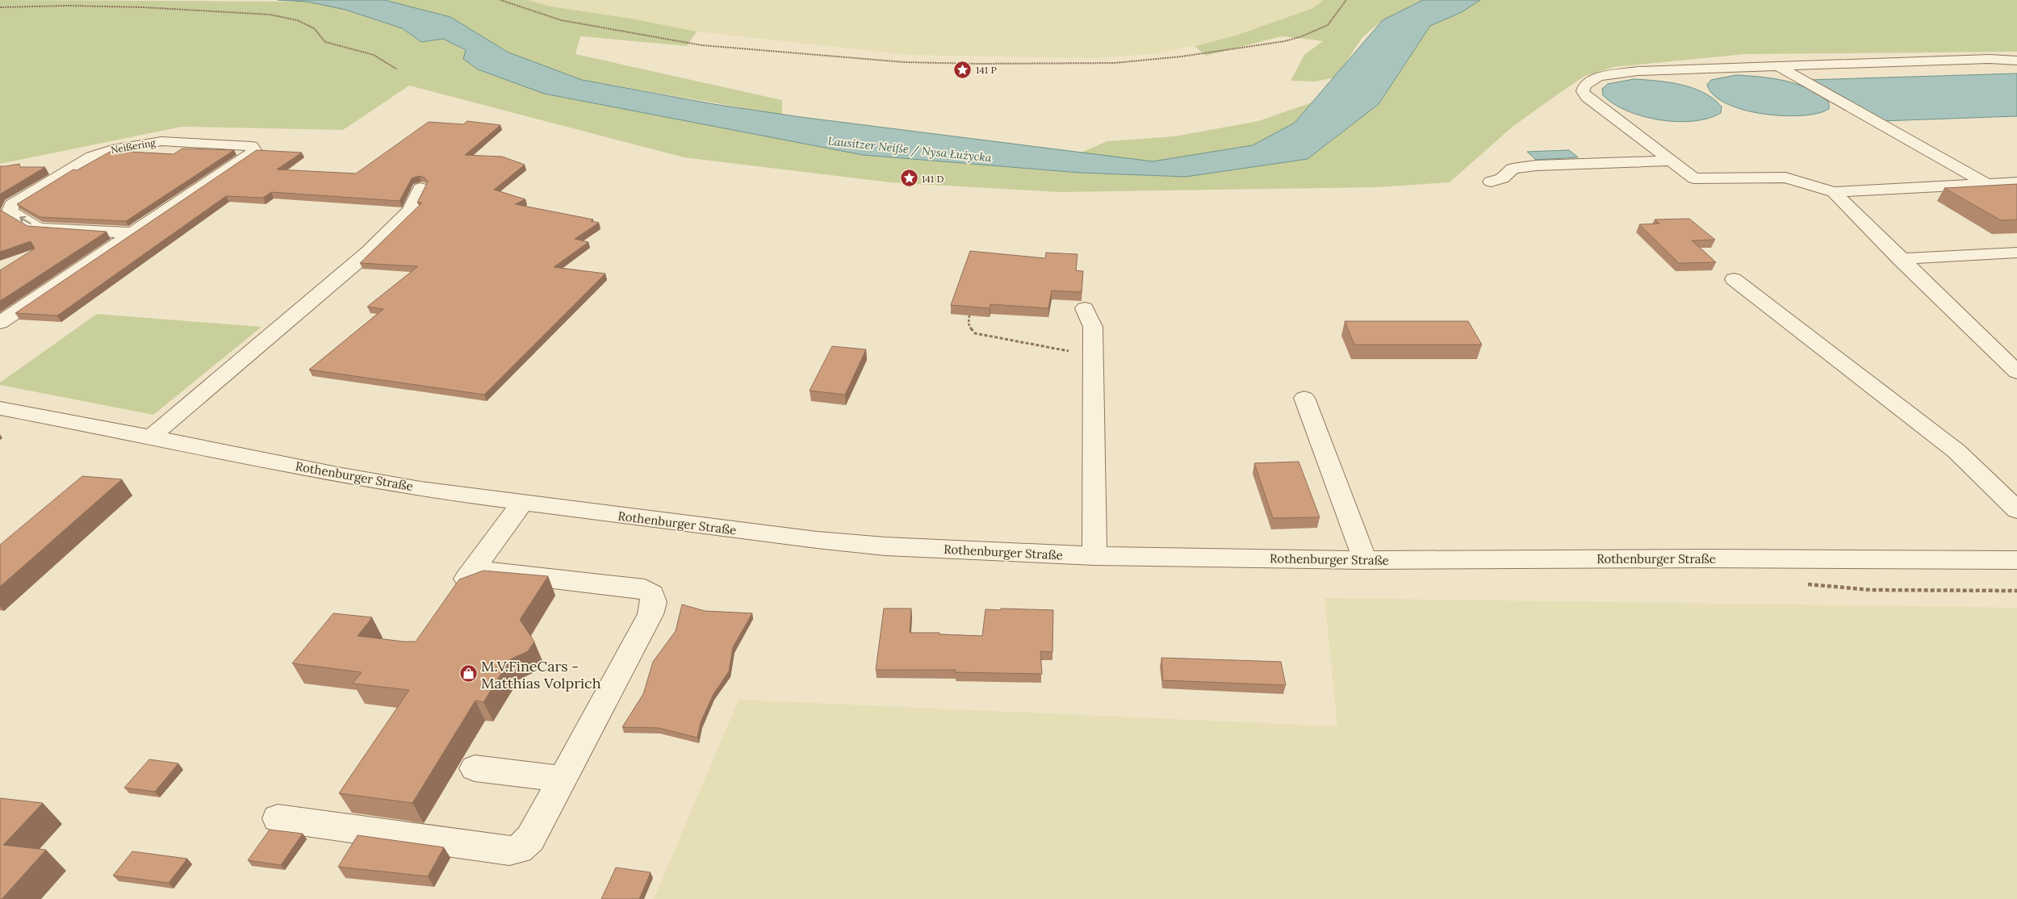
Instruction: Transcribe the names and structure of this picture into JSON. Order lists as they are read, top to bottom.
{
  "streets": {
    "street": ["Neißering", "Rothenburger Straße"]
  },
  "water": ["Lausitzer Neiße / Nysa Łużycka"],
  "places": {
    "place": ["141 P", "141 D"],
    "shop": ["M.V.FineCars - Matthias Volprich"]
  }
}
